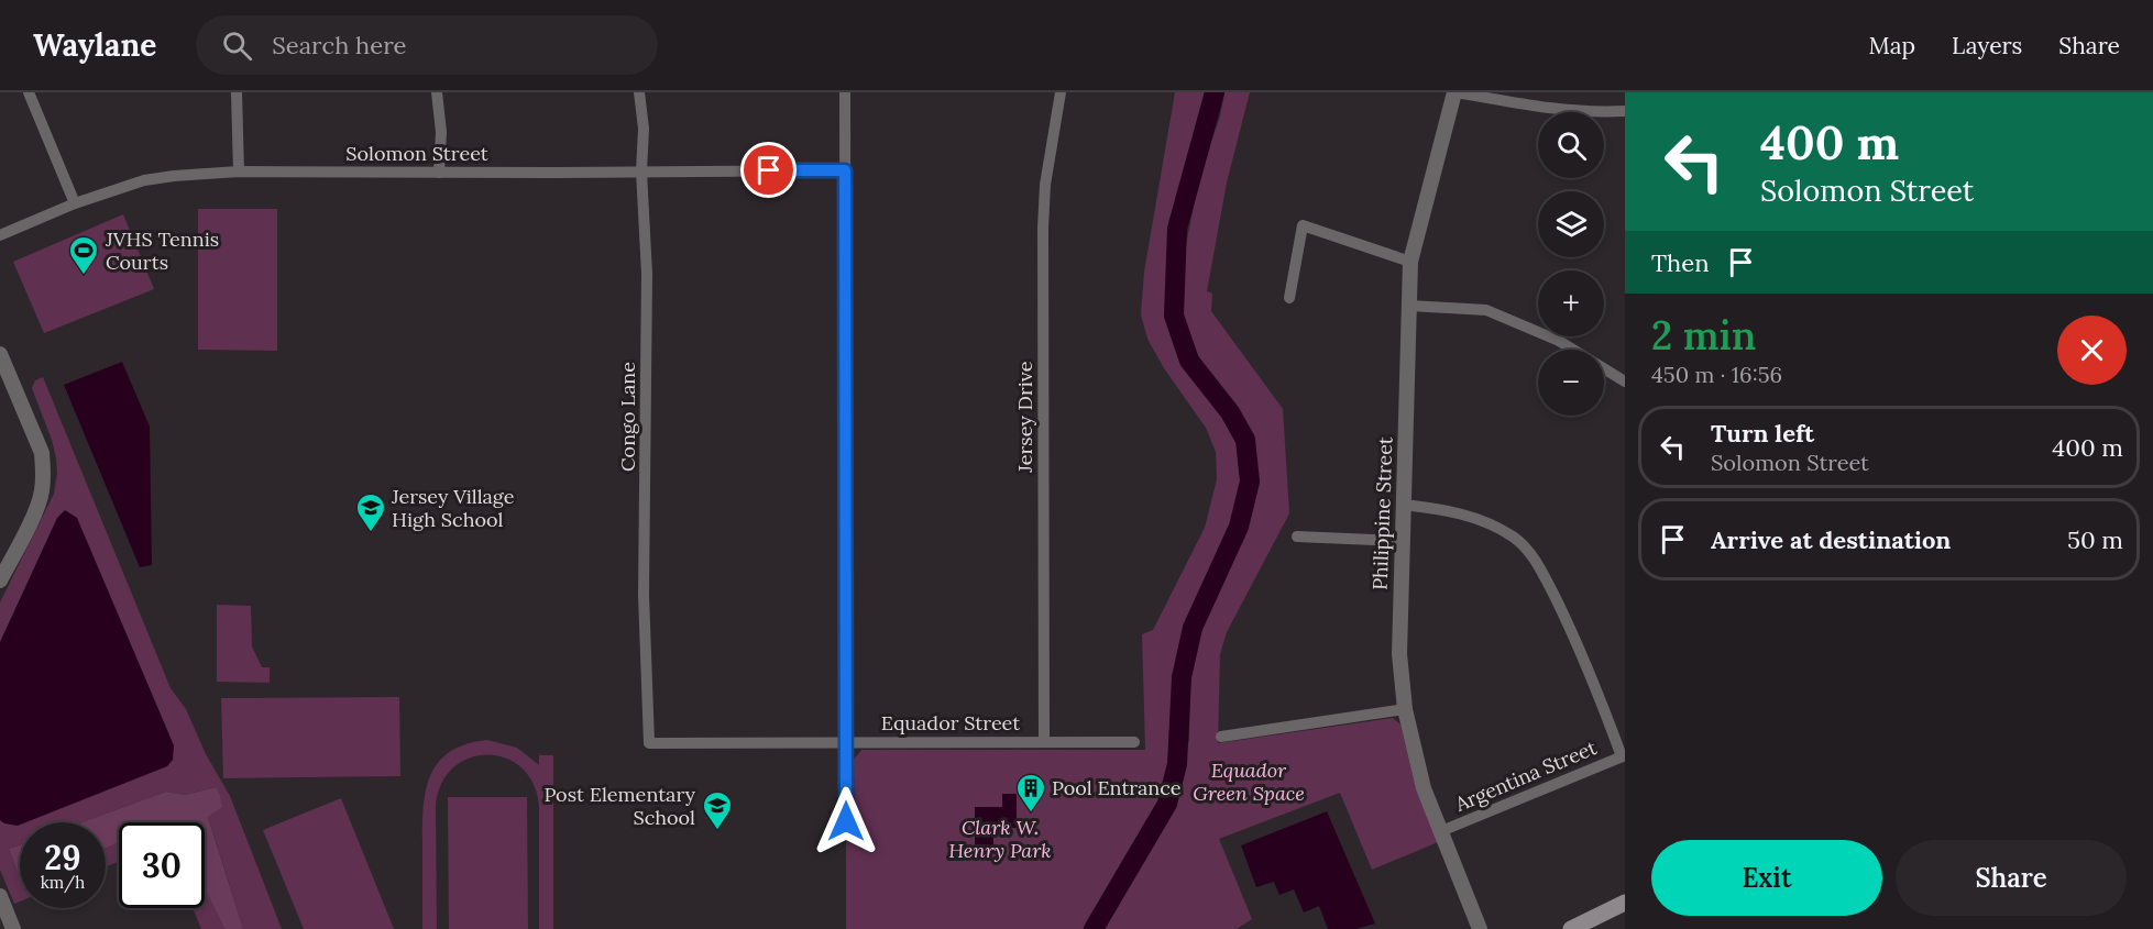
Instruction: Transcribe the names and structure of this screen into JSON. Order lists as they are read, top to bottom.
{
  "streets": {
    "street": [
      "Solomon Street",
      "Congo Lane",
      "Jersey Drive",
      "Philippine Street",
      "Equador Street",
      "Argentina Street"
    ]
  },
  "crossings": [
    ["Solomon Street", "Congo Lane"],
    ["Congo Lane", "Equador Street"],
    ["Jersey Drive", "Equador Street"],
    ["Philippine Street", "Argentina Street"]
  ],
  "parks": ["Equador Green Space", "Clark W. Henry Park"],
  "places": {
    "sports": ["JVHS Tennis Courts"],
    "school or university": ["Jersey Village High School", "Post Elementary School"],
    "building": ["Pool Entrance"]
  },
  "page": {
    "header": "Waylane",
    "search": "Search here",
    "nav": ["Map", "Layers", "Share"],
    "turn": ["400 m", "Solomon Street"],
    "map_buttons": ["+", "−"],
    "then": "Then",
    "heading": ["2 min", "450 m · 16:56"],
    "list": [
      {
        "name": "Turn left",
        "note": "Solomon Street",
        "value": "400 m"
      },
      {
        "name": "Arrive at destination",
        "value": "50 m"
      }
    ],
    "speed": "29 km/h",
    "limit": "30",
    "buttons": ["Exit", "Share"]
  }
}
